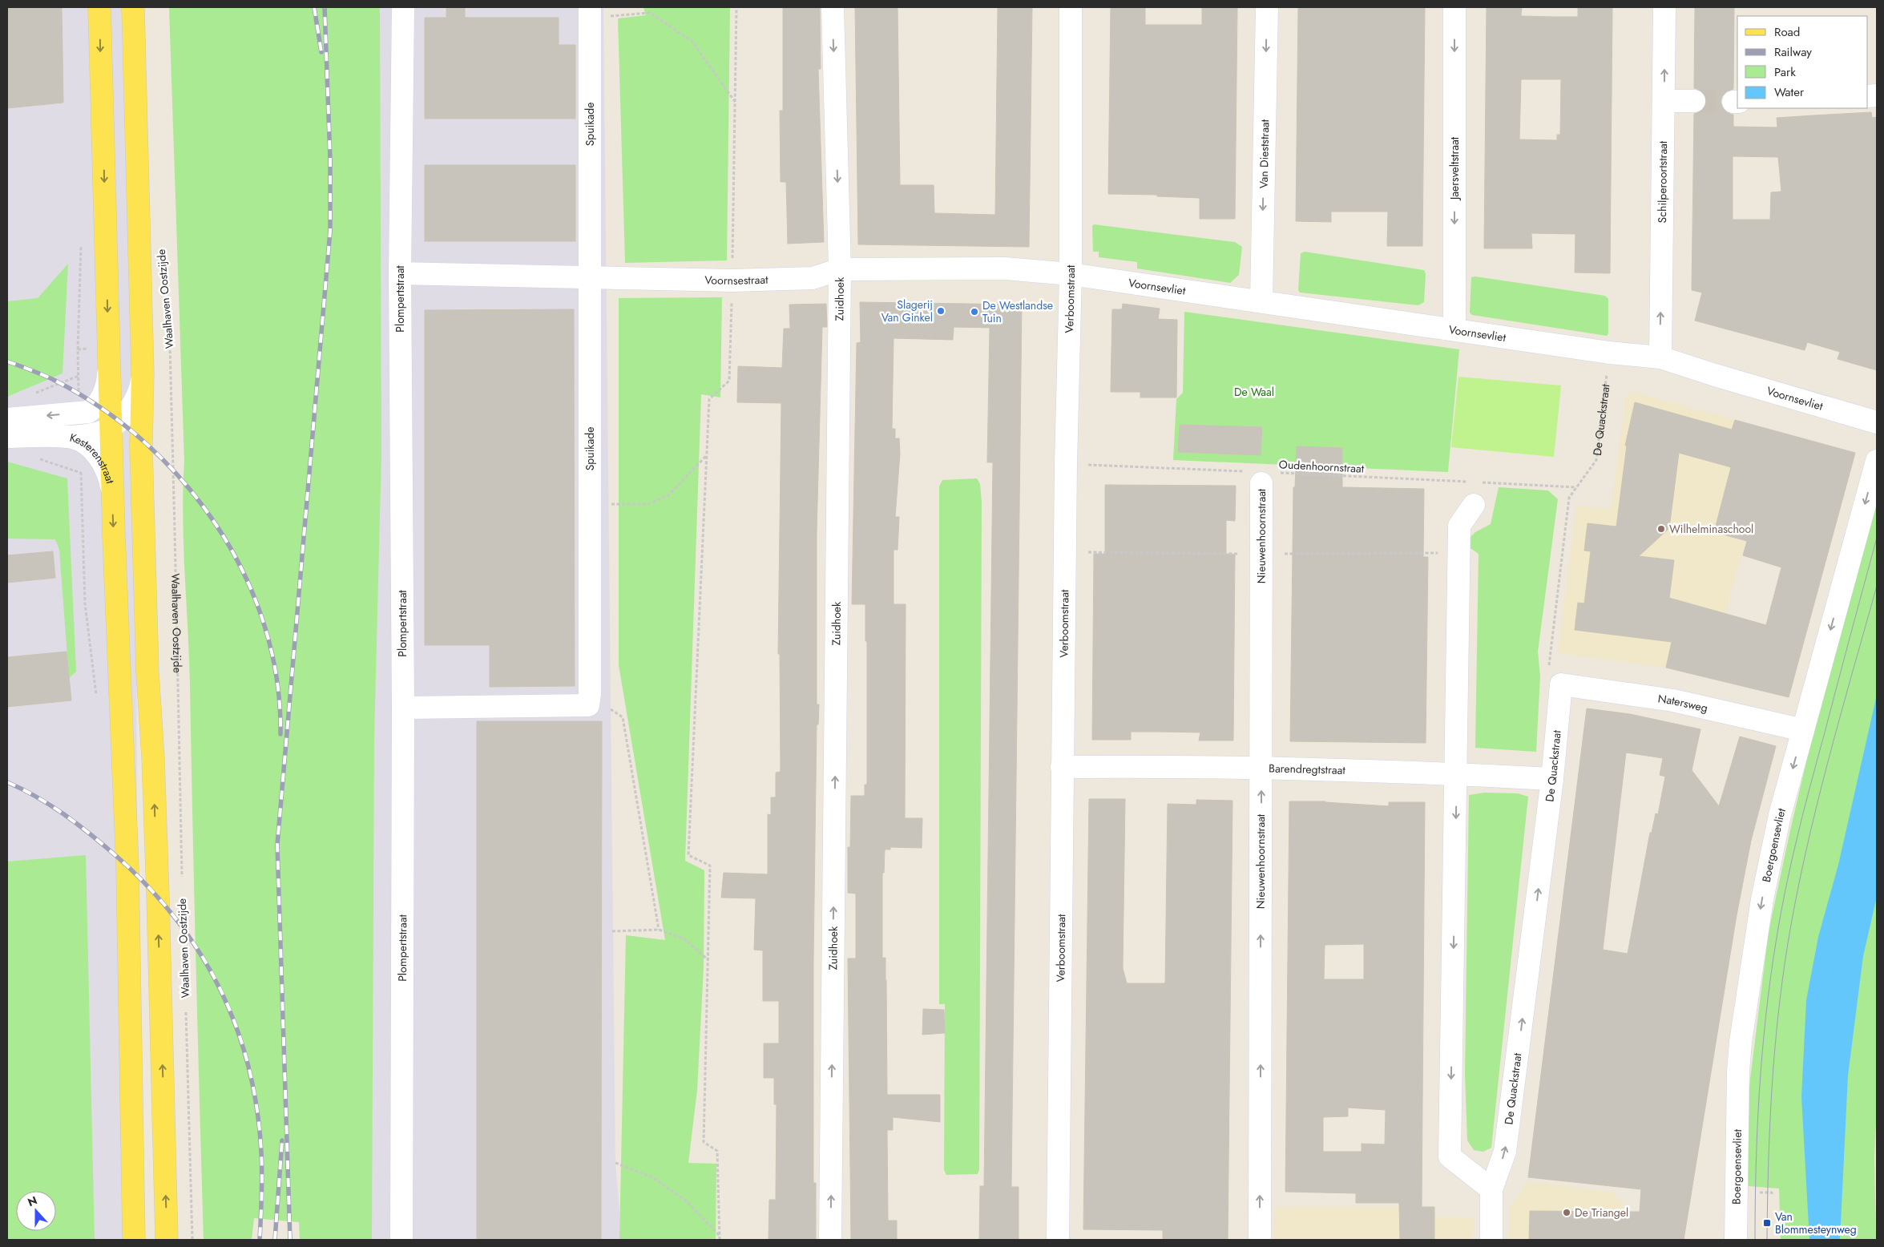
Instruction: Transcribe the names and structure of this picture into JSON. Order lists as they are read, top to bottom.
{
  "streets": {
    "main road": ["Waalhaven Oostzijde"],
    "street": [
      "Spuikade",
      "Van Dieststraat",
      "Jaersveltstraat",
      "Schilperoortstraat",
      "Voornsestraat",
      "Voornsevliet",
      "Plompertstraat",
      "Zuidhoek",
      "Verboomstraat",
      "De Quackstraat",
      "Kesterenstraat",
      "Nieuwenhoornstraat",
      "Natersweg",
      "Barendregtstraat",
      "Boergoensevliet"
    ],
    "path": ["Oudenhoornstraat"]
  },
  "crossings": [
    ["Spuikade", "Voornsestraat"],
    ["Van Dieststraat", "Voornsevliet"],
    ["Jaersveltstraat", "Voornsevliet"],
    ["Schilperoortstraat", "Voornsevliet"],
    ["Voornsestraat", "Voornsevliet"],
    ["Voornsestraat", "Plompertstraat"],
    ["Voornsestraat", "Zuidhoek"],
    ["Voornsestraat", "Verboomstraat"],
    ["Voornsevliet", "Verboomstraat"],
    ["Voornsevliet", "De Quackstraat"],
    ["Verboomstraat", "Oudenhoornstraat"],
    ["Verboomstraat", "Barendregtstraat"],
    ["De Quackstraat", "Oudenhoornstraat"],
    ["De Quackstraat", "Natersweg"],
    ["De Quackstraat", "Barendregtstraat"],
    ["Oudenhoornstraat", "Nieuwenhoornstraat"],
    ["Nieuwenhoornstraat", "Barendregtstraat"],
    ["Natersweg", "Boergoensevliet"]
  ],
  "one_way": [
    "Van Dieststraat",
    "Jaersveltstraat",
    "Schilperoortstraat",
    "De Quackstraat",
    "Boergoensevliet"
  ],
  "parks": ["De Waal"],
  "places": {
    "other": [
      "Slagerij Van Ginkel",
      "De Westlandse Tuin",
      "Wilhelminaschool",
      "De Triangel"
    ],
    "transit": ["Van Blommesteynweg"]
  },
  "legend": [
    "Road",
    "Railway",
    "Park",
    "Water"
  ],
  "north": "top"
}
